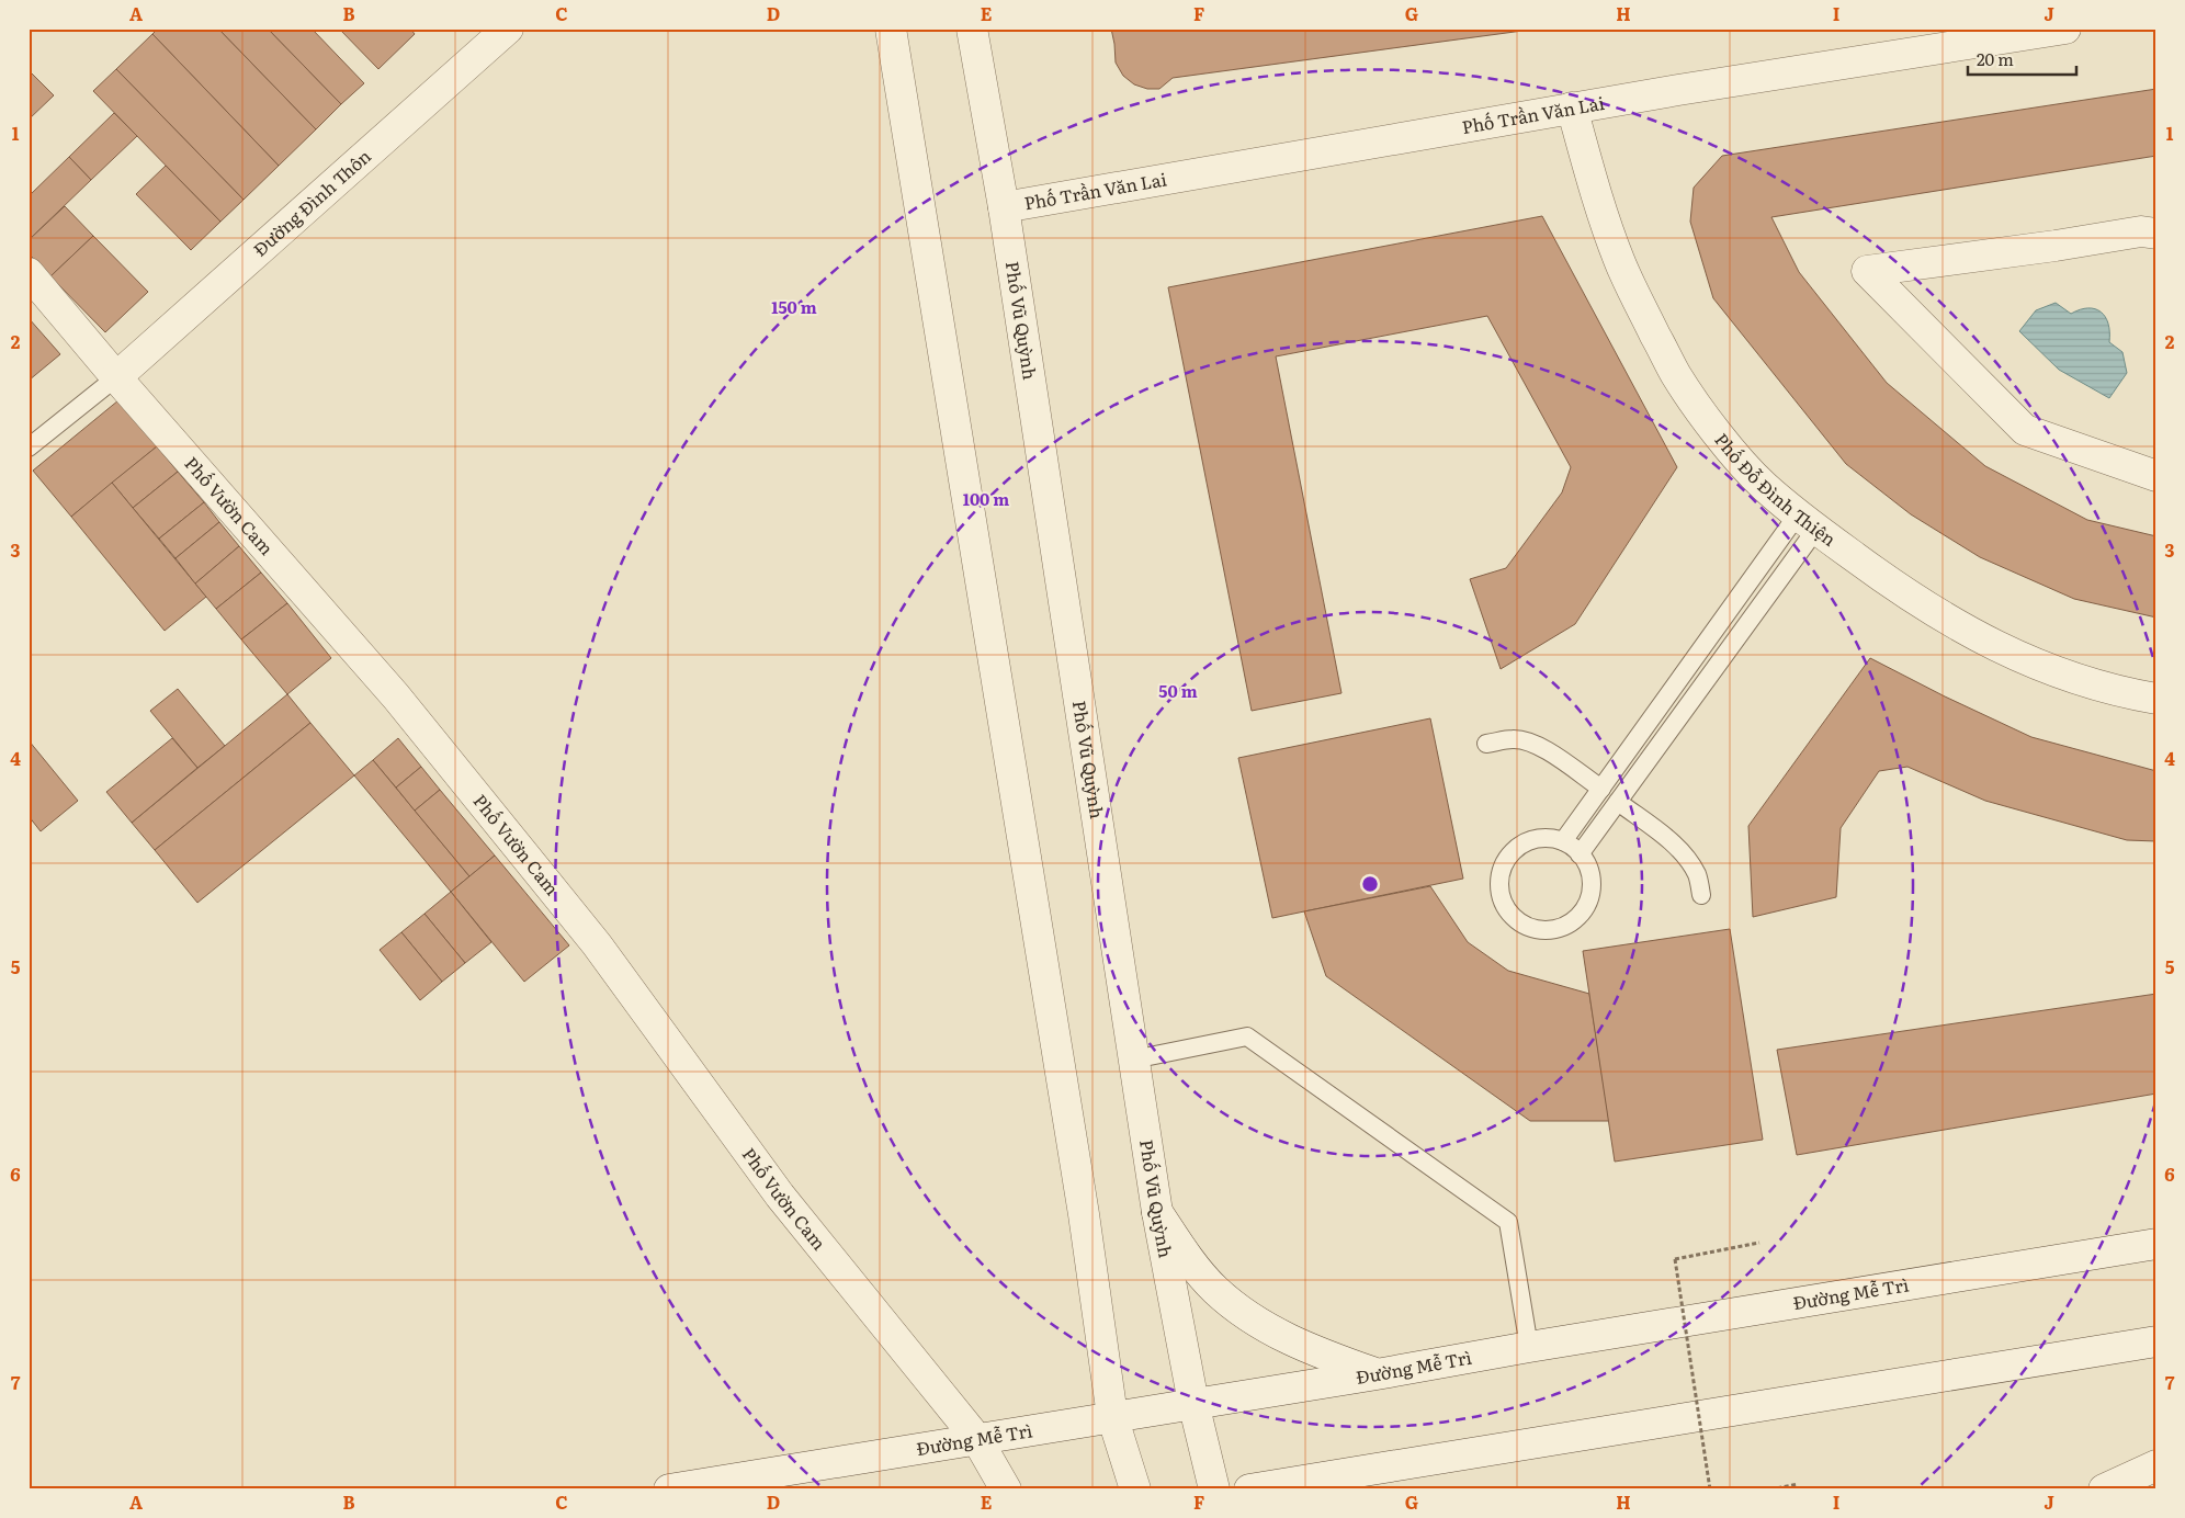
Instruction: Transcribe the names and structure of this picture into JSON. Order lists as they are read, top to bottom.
{
  "streets": {
    "street": [
      "Phố Trần Văn Lai",
      "Đường Đình Thôn",
      "Phố Vũ Quỳnh",
      "Phố Đỗ Đình Thiện",
      "Phố Vườn Cam",
      "Đường Mễ Trì"
    ]
  },
  "crossings": [
    ["Phố Trần Văn Lai", "Phố Vũ Quỳnh"],
    ["Phố Trần Văn Lai", "Phố Đỗ Đình Thiện"],
    ["Đường Đình Thôn", "Phố Vườn Cam"],
    ["Phố Vũ Quỳnh", "Đường Mễ Trì"],
    ["Phố Vườn Cam", "Đường Mễ Trì"]
  ],
  "scale_bar": "20 m",
  "grid": {
    "columns": [
      "A",
      "B",
      "C",
      "D",
      "E",
      "F",
      "G",
      "H",
      "I",
      "J"
    ],
    "rows": [
      "1",
      "2",
      "3",
      "4",
      "5",
      "6",
      "7"
    ]
  },
  "rings": ["150 m", "100 m", "50 m"]
}
